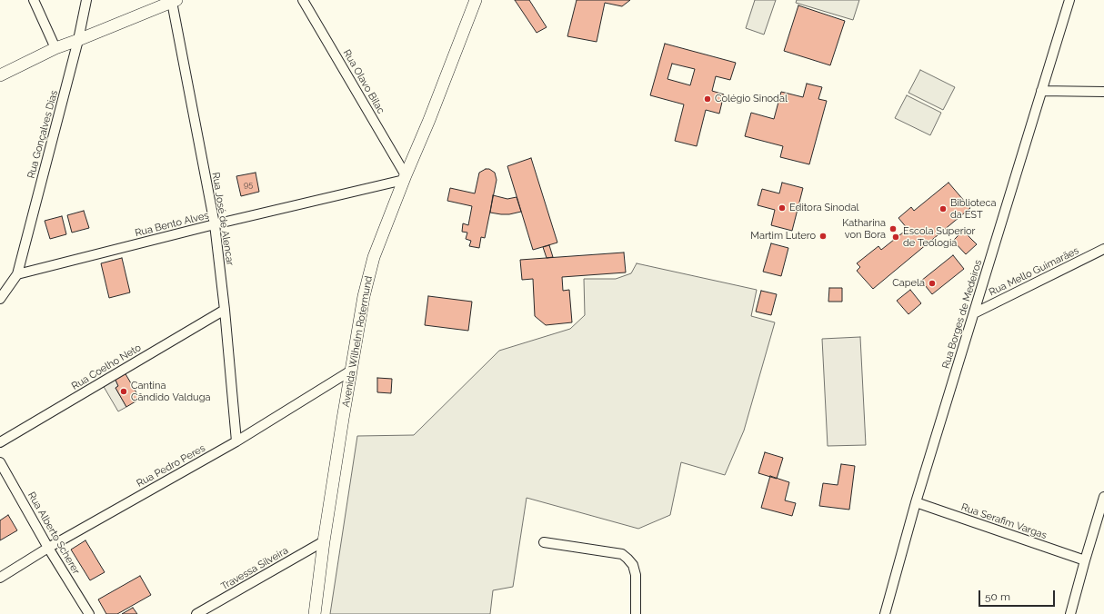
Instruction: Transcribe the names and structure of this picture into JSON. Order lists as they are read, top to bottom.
{
  "streets": {
    "street": [
      "Rua Olavo Bilac",
      "Rua Gonçalves Dias",
      "Rua José de Alencar",
      "Rua Bento Alves",
      "Rua Mello Guimarães",
      "Rua Borges de Medeiros",
      "Avenida Wilhelm Rotermund",
      "Rua Coelho Neto",
      "Rua Pedro Peres",
      "Rua Serafim Vargas",
      "Rua Alberto Scherer",
      "Travessa Silveira"
    ]
  },
  "crossings": [
    ["Rua Olavo Bilac", "Rua Bento Alves"],
    ["Rua Olavo Bilac", "Avenida Wilhelm Rotermund"],
    ["Rua Gonçalves Dias", "Rua Bento Alves"],
    ["Rua José de Alencar", "Rua Bento Alves"],
    ["Rua José de Alencar", "Rua Coelho Neto"],
    ["Rua José de Alencar", "Rua Pedro Peres"],
    ["Rua Bento Alves", "Avenida Wilhelm Rotermund"],
    ["Rua Mello Guimarães", "Rua Borges de Medeiros"],
    ["Rua Borges de Medeiros", "Rua Serafim Vargas"],
    ["Avenida Wilhelm Rotermund", "Rua Pedro Peres"],
    ["Avenida Wilhelm Rotermund", "Travessa Silveira"],
    ["Rua Pedro Peres", "Rua Alberto Scherer"]
  ],
  "places": [
    "Colégio Sinodal",
    "Editora Sinodal",
    "Biblioteca da EST",
    "Katharina von Bora",
    "Martim Lutero",
    "Escola Superior de Teologia",
    "Capela",
    "Cantina Cândido Valduga"
  ],
  "house_numbers": ["95"],
  "scale_bar": "50 m"
}
